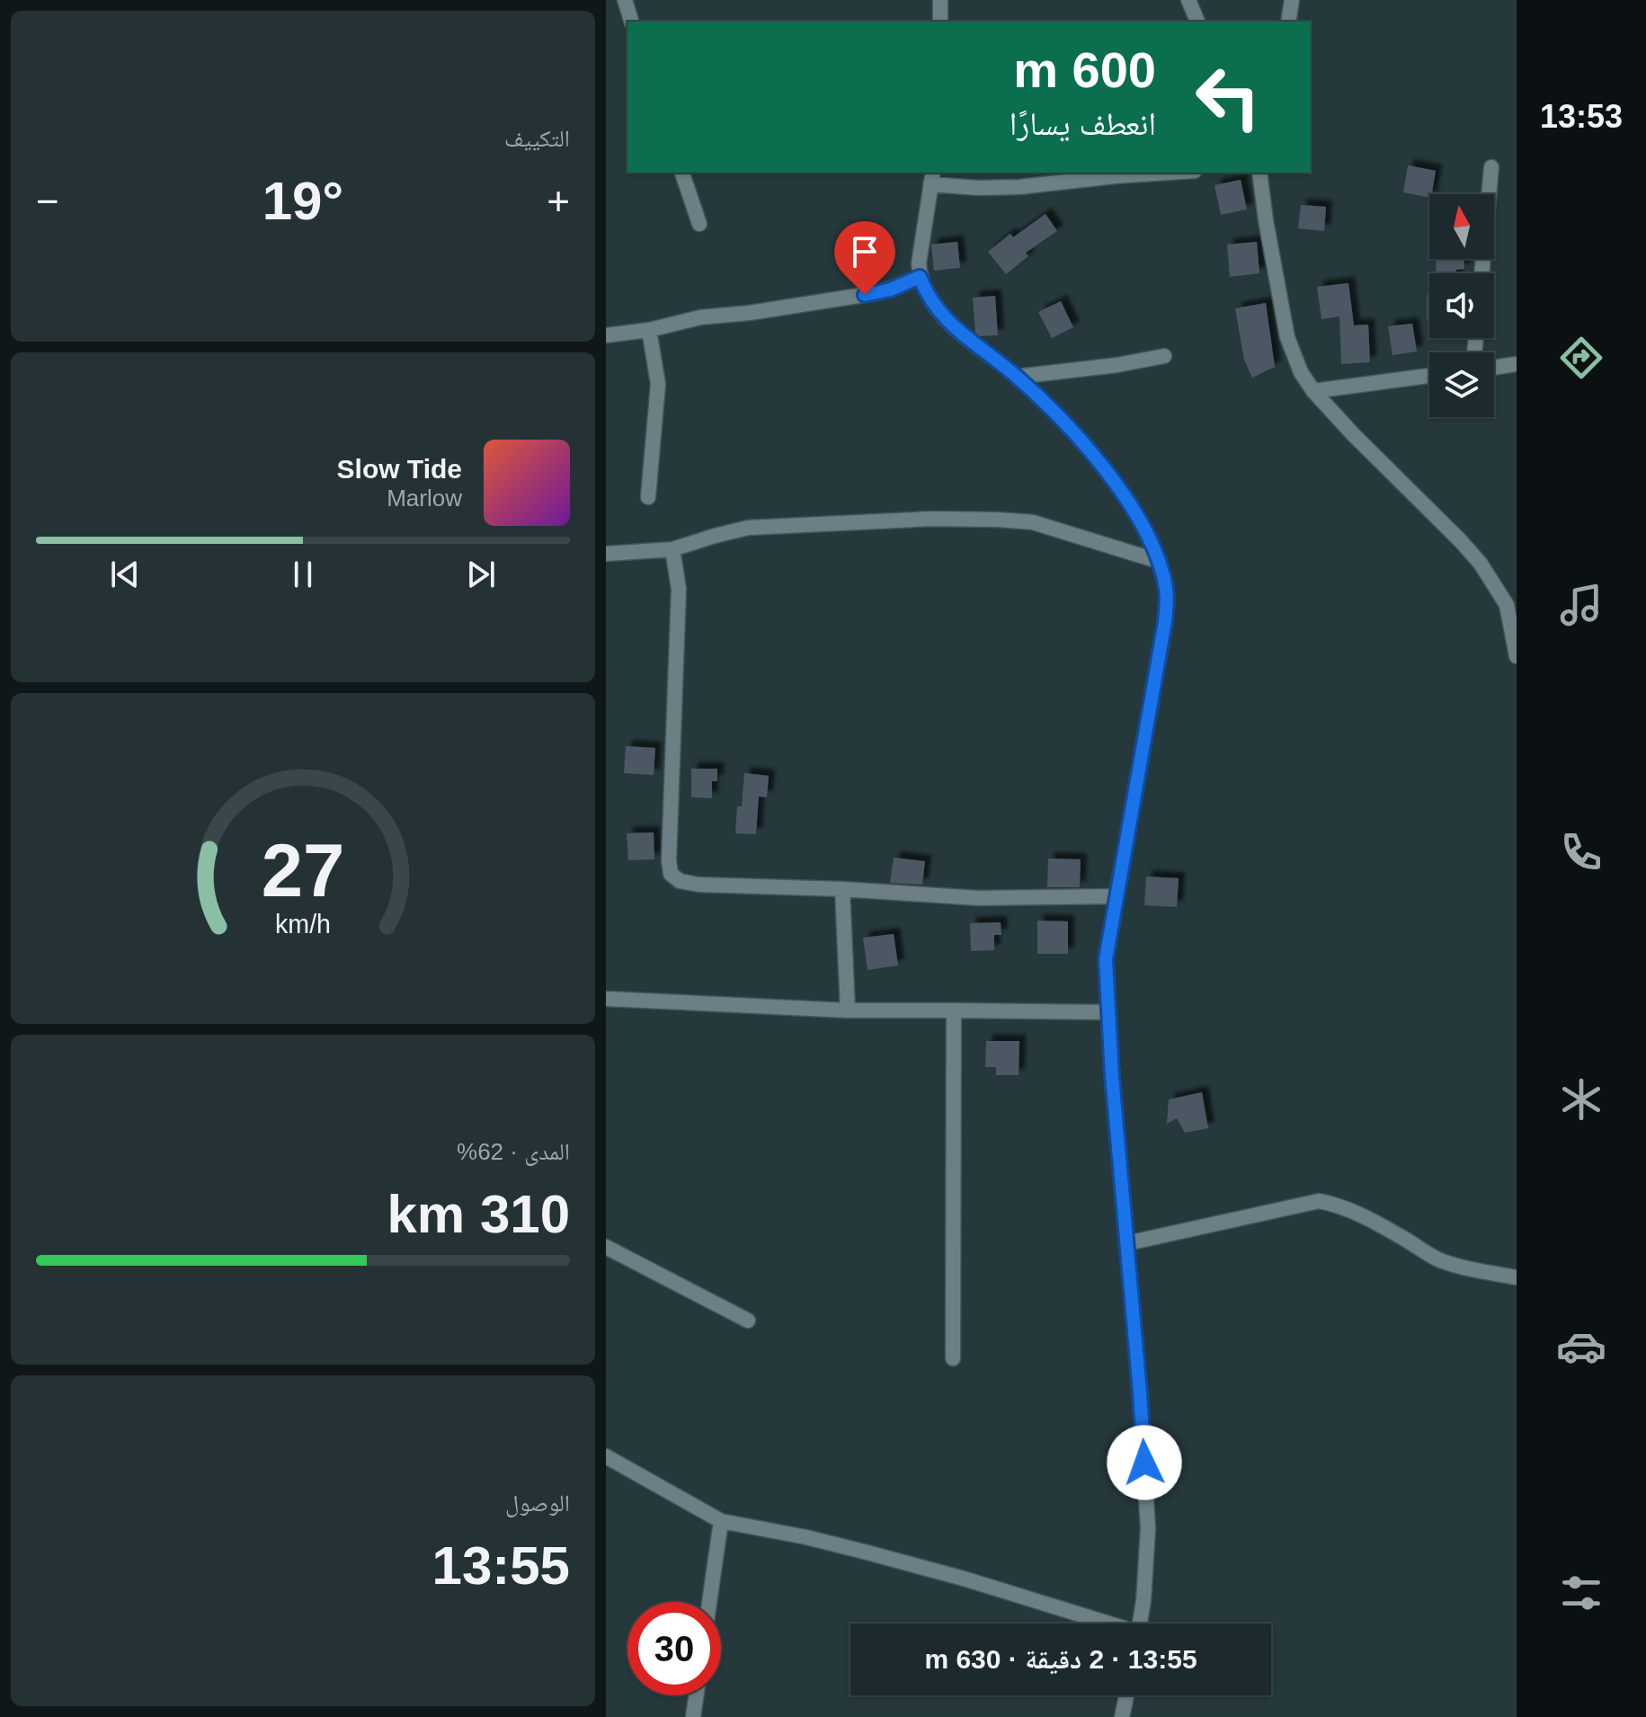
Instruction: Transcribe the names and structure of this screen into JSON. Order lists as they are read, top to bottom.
{
  "north": "top",
  "page": {
    "tabs": "13:53",
    "tile": [
      "التكييف",
      ["المدى · 62%", "310 km"],
      ["الوصول", "13:55"]
    ],
    "turn": ["600 m", "انعطف يسارًا"],
    "heat": ["−", "19°", "+"],
    "song": ["Slow Tide", "Marlow"],
    "limit": "30",
    "trip": "13:55 · 2 دقيقة · 630 m",
    "gauge": ["27", "km/h"]
  }
}
